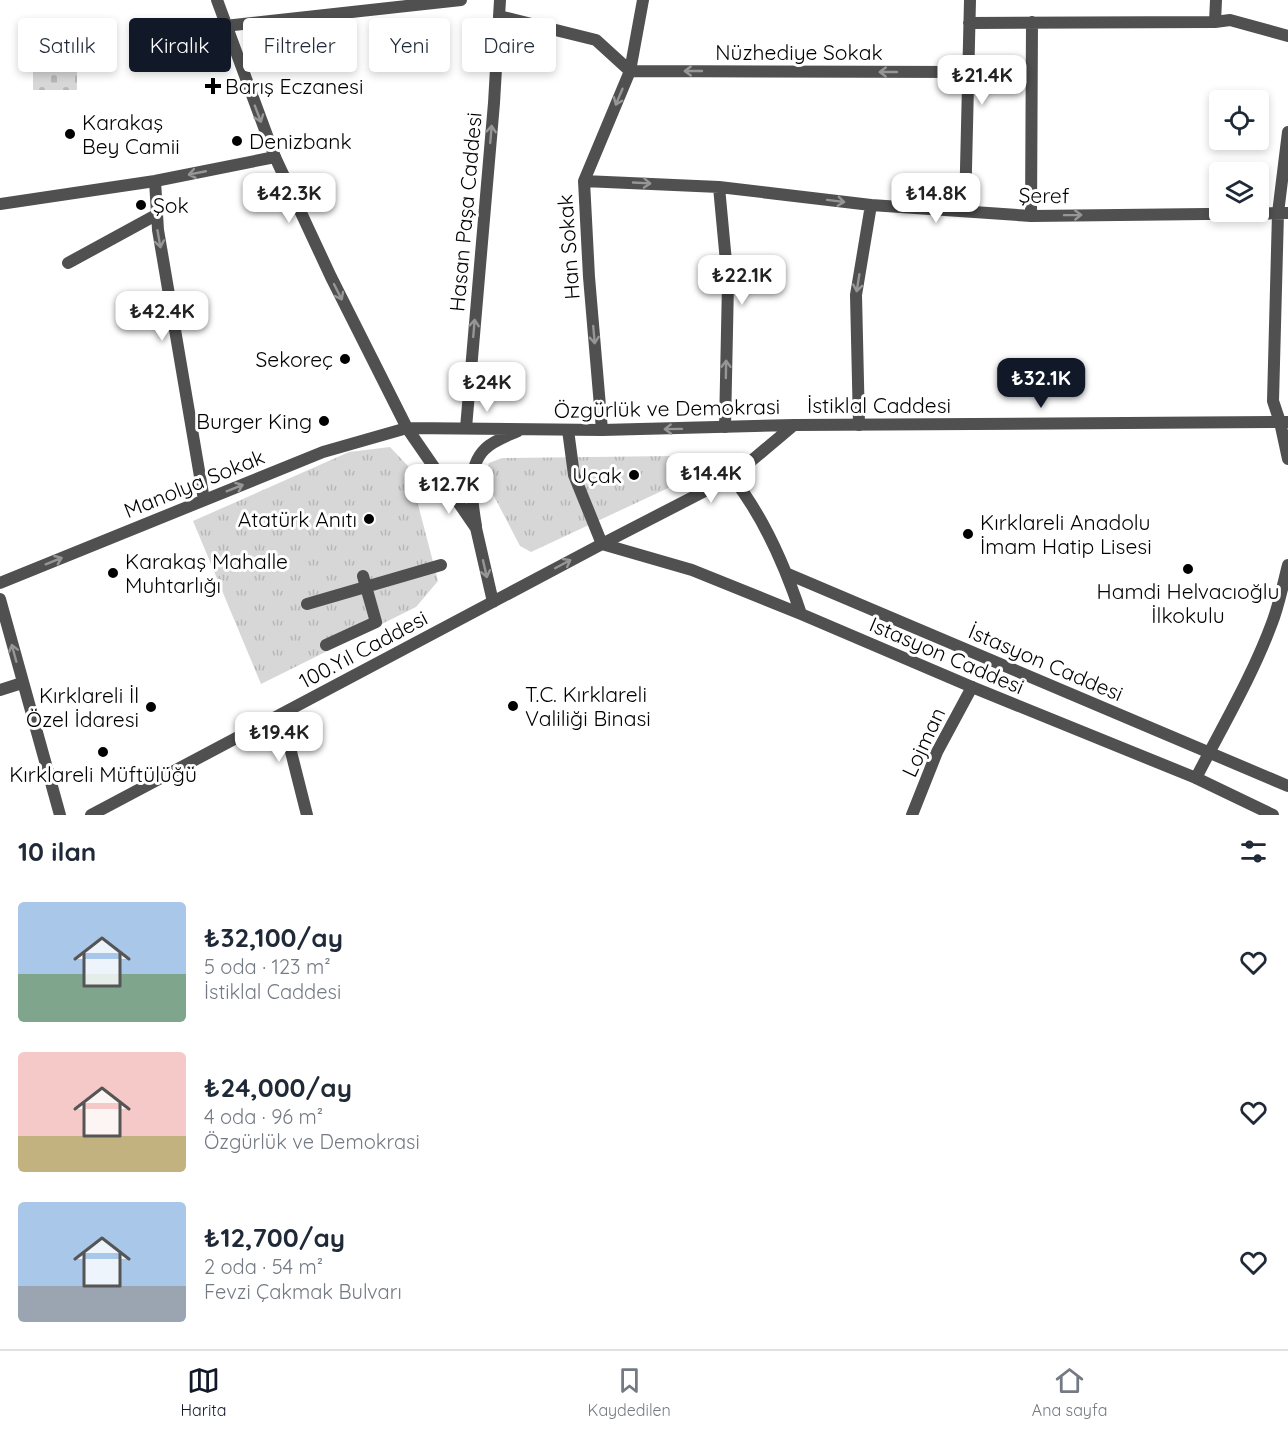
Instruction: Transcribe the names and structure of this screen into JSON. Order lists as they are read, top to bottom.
{
  "streets": {
    "street": [
      "Nüzhediye Sokak",
      "Şeref",
      "Hasan Paşa Caddesi",
      "Han Sokak",
      "İstiklal Caddesi",
      "Özgürlük ve Demokrasi",
      "Manolya Sokak",
      "100.Yıl Caddesi",
      "Istasyon Caddesi",
      "İstasyon Caddesi",
      "Lojman"
    ]
  },
  "crossings": [
    ["Nüzhediye Sokak", "Han Sokak"],
    ["Şeref", "Han Sokak"],
    ["Hasan Paşa Caddesi", "Özgürlük ve Demokrasi"],
    ["Han Sokak", "Özgürlük ve Demokrasi"],
    ["İstiklal Caddesi", "Özgürlük ve Demokrasi"],
    ["Özgürlük ve Demokrasi", "Manolya Sokak"],
    ["Özgürlük ve Demokrasi", "100.Yıl Caddesi"],
    ["Özgürlük ve Demokrasi", "Istasyon Caddesi"],
    ["Istasyon Caddesi", "Lojman"]
  ],
  "one_way": [
    "Nüzhediye Sokak",
    "Şeref",
    "Hasan Paşa Caddesi",
    "Han Sokak",
    "Manolya Sokak"
  ],
  "places": {
    "health": ["Barış Eczanesi"],
    "other": [
      "Karakaş Bey Camii",
      "Denizbank",
      "Şok",
      "Sekoreç",
      "Burger King",
      "Uçak",
      "Atatürk Anıtı",
      "Kırklareli Anadolu İmam Hatip Lisesi",
      "Hamdi Helvacıoğlu İlkokulu",
      "Karakaş Mahalle Muhtarlığı",
      "T.C. Kırklareli Valiliği Binasi",
      "Kırklareli İl Özel İdaresi",
      "Kırklareli Müftülüğü"
    ]
  },
  "page": {
    "chip": [
      "Satılık",
      "Kiralık",
      "Filtreler",
      "Yeni",
      "Daire"
    ],
    "price": [
      "₺21.4K",
      "₺42.3K",
      "₺14.8K",
      "₺22.1K",
      "₺42.4K",
      "₺32.1K",
      "₺24K",
      "₺14.4K",
      "₺12.7K",
      "₺19.4K"
    ],
    "heading": "10 ilan",
    "list": [
      {
        "name": "₺32,100/ay",
        "note": "5 oda · 123 m² · İstiklal Caddesi"
      },
      {
        "name": "₺24,000/ay",
        "note": "4 oda · 96 m² · Özgürlük ve Demokrasi"
      },
      {
        "name": "₺12,700/ay",
        "note": "2 oda · 54 m² · Fevzi Çakmak Bulvarı"
      }
    ],
    "tabs": ["Harita", "Kaydedilen", "Ana sayfa"]
  }
}
